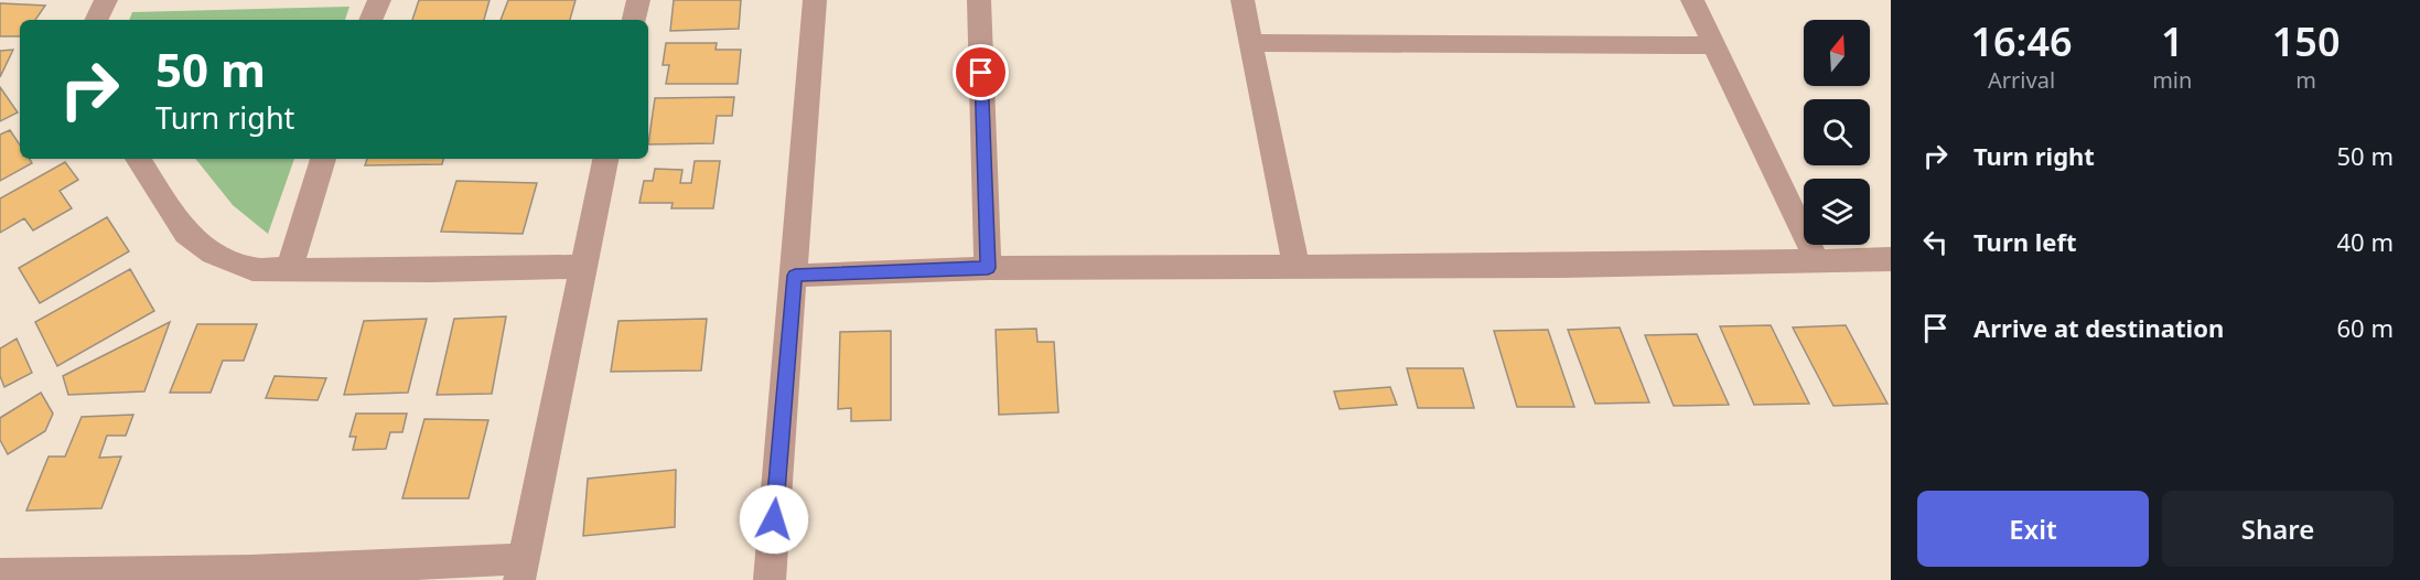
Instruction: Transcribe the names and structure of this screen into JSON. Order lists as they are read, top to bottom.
{
  "north": "top",
  "page": {
    "eta": [
      "16:46",
      "Arrival",
      "1",
      "min",
      "150",
      "m"
    ],
    "turn": ["50 m", "Turn right"],
    "list": [
      {
        "name": "Turn right",
        "value": "50 m"
      },
      {
        "name": "Turn left",
        "value": "40 m"
      },
      {
        "name": "Arrive at destination",
        "value": "60 m"
      }
    ],
    "buttons": ["Exit", "Share"]
  }
}
